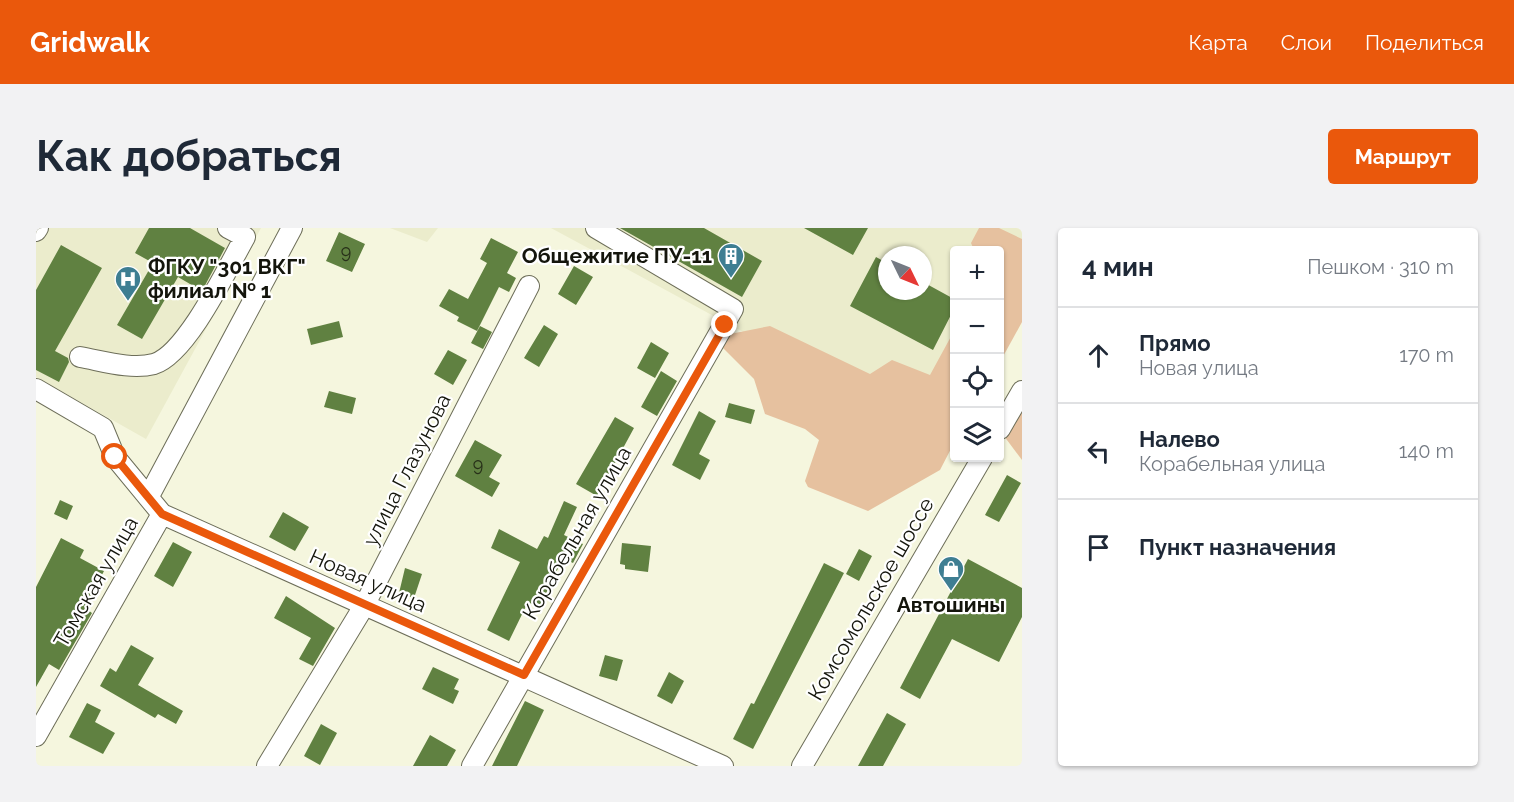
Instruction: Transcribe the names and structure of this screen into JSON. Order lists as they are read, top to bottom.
{
  "streets": {
    "street": [
      "улица Глазунова",
      "Корабельная улица",
      "Новая улица",
      "Томская улица",
      "Комсомольское шоссе"
    ]
  },
  "crossings": [
    ["улица Глазунова", "Новая улица"],
    ["Корабельная улица", "Новая улица"],
    ["Новая улица", "Томская улица"]
  ],
  "places": {
    "building": ["Общежитие ПУ-11"],
    "hospital": ["ФГКУ \"301 ВКГ\" филиал № 1"],
    "shop": ["Автошины"]
  },
  "house_numbers": ["9", "9"],
  "north": "bottom right",
  "page": {
    "header": "Gridwalk",
    "nav": ["Карта", "Слои", "Поделиться"],
    "buttons": "Маршрут",
    "title": "Как добраться",
    "heading": ["4 мин", "Пешком · 310 m"],
    "map_buttons": ["+", "−"],
    "list": [
      ["Прямо", "Новая улица", "170 m"],
      ["Налево", "Корабельная улица", "140 m"],
      "Пункт назначения"
    ]
  }
}
